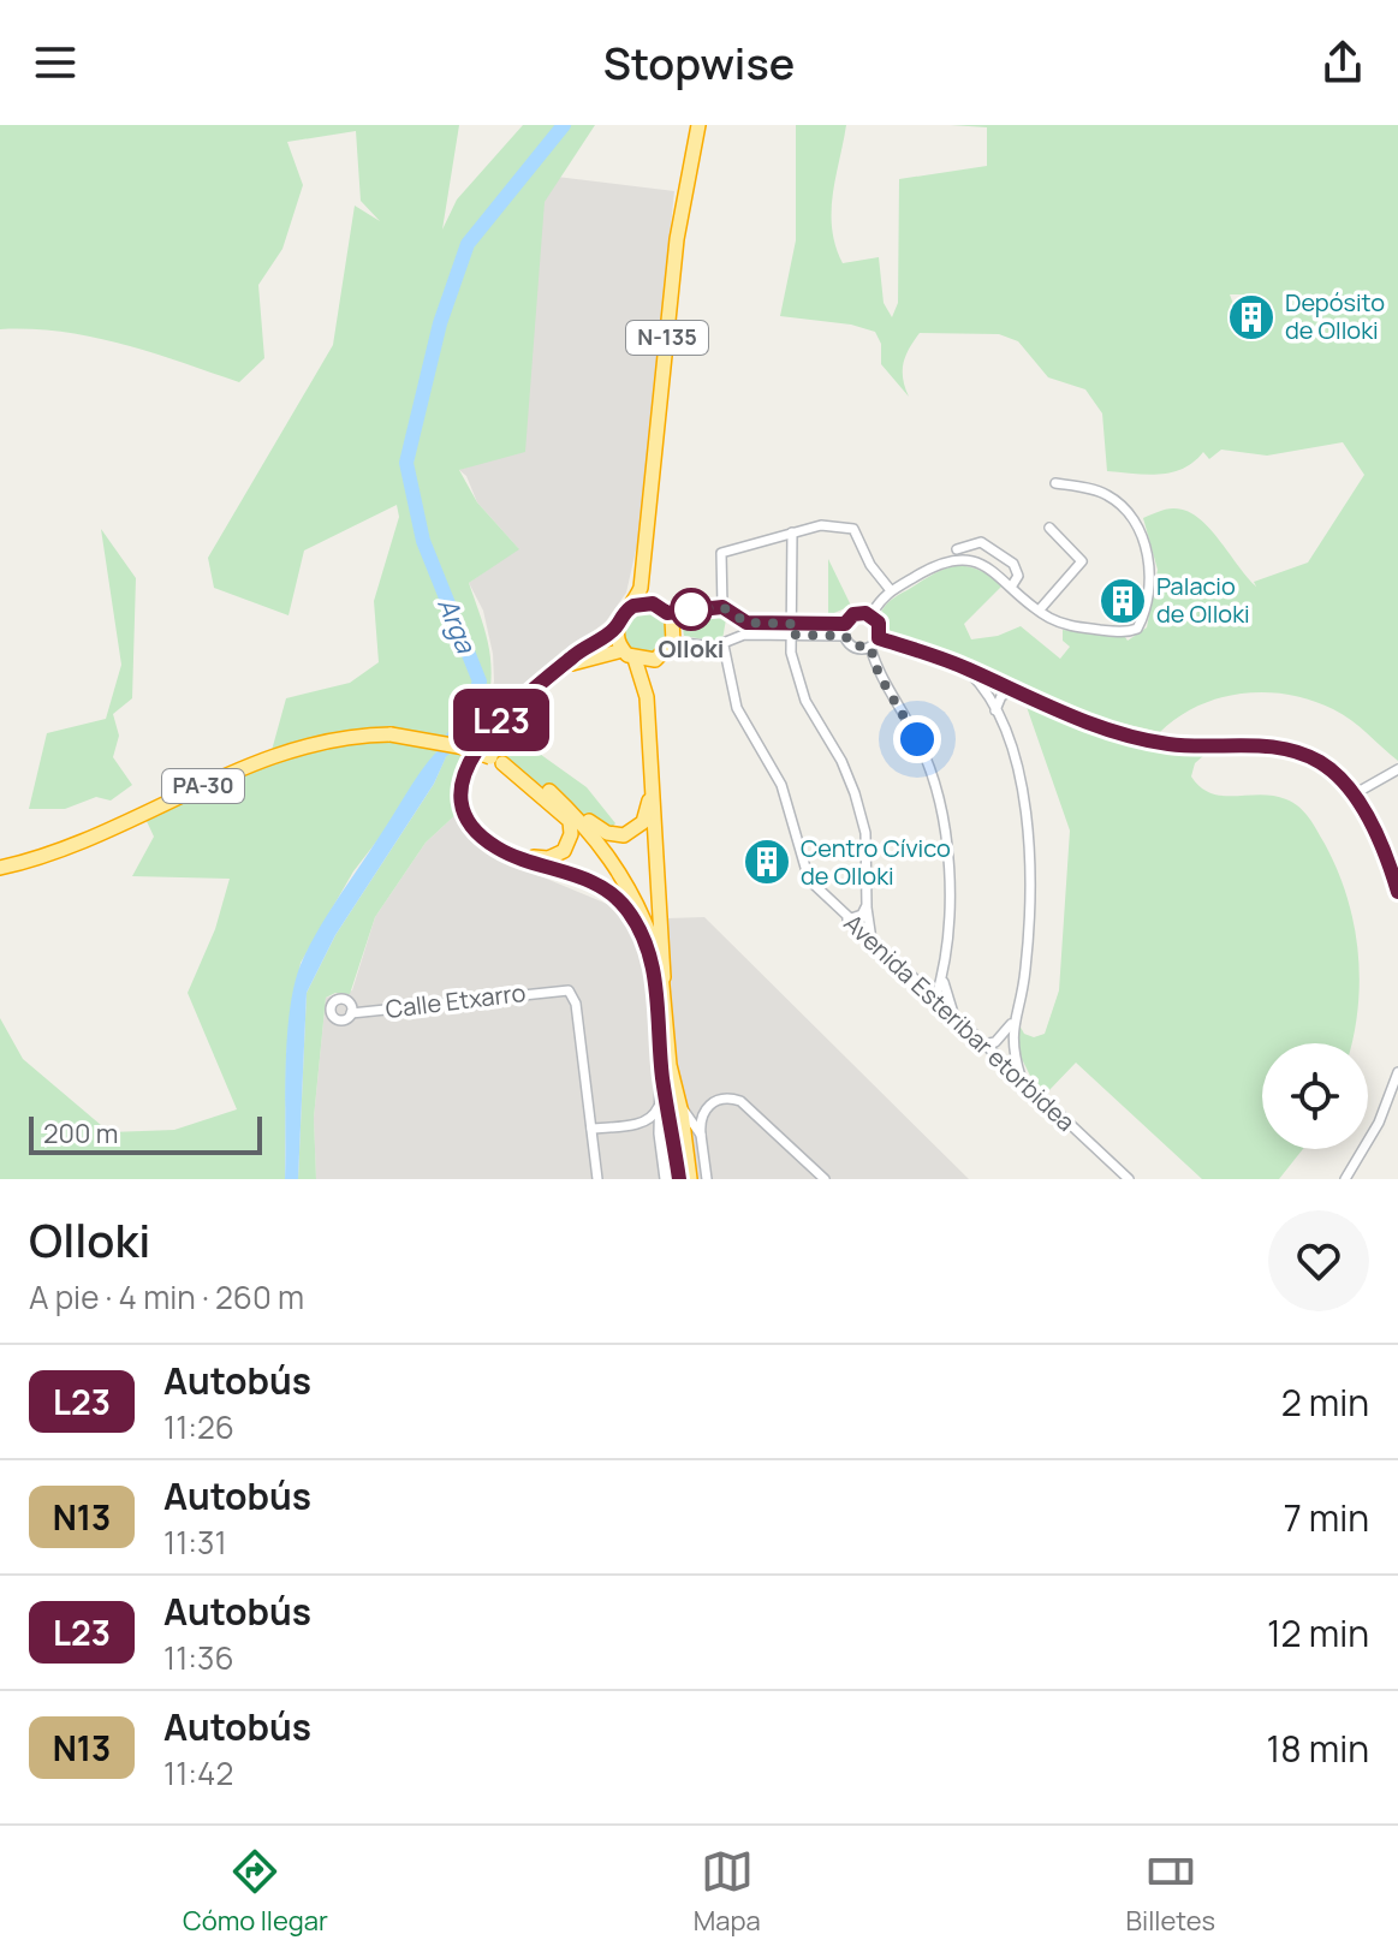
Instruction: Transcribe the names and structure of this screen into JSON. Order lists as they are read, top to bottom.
{
  "streets": {
    "highway": ["N-135", "PA-30"],
    "street": ["Calle Etxarro", "Avenida Esteribar etorbidea"]
  },
  "water": ["Arga"],
  "places": {
    "building": ["Depósito de Olloki", "Palacio de Olloki", "Centro Cívico de Olloki"],
    "other": ["Olloki"]
  },
  "lines": ["bus line L23"],
  "scale_bar": "200 m",
  "page": {
    "header": "Stopwise",
    "on_map": "L23",
    "scale": "200 m",
    "heading": ["Olloki", "A pie · 4 min · 260 m"],
    "list": [
      {
        "mark": "L23",
        "name": "Autobús",
        "note": "11:26",
        "value": "2 min"
      },
      {
        "mark": "N13",
        "name": "Autobús",
        "note": "11:31",
        "value": "7 min"
      },
      {
        "mark": "L23",
        "name": "Autobús",
        "note": "11:36",
        "value": "12 min"
      },
      {
        "mark": "N13",
        "name": "Autobús",
        "note": "11:42",
        "value": "18 min"
      }
    ],
    "tabs": ["Cómo llegar", "Mapa", "Billetes"]
  }
}
